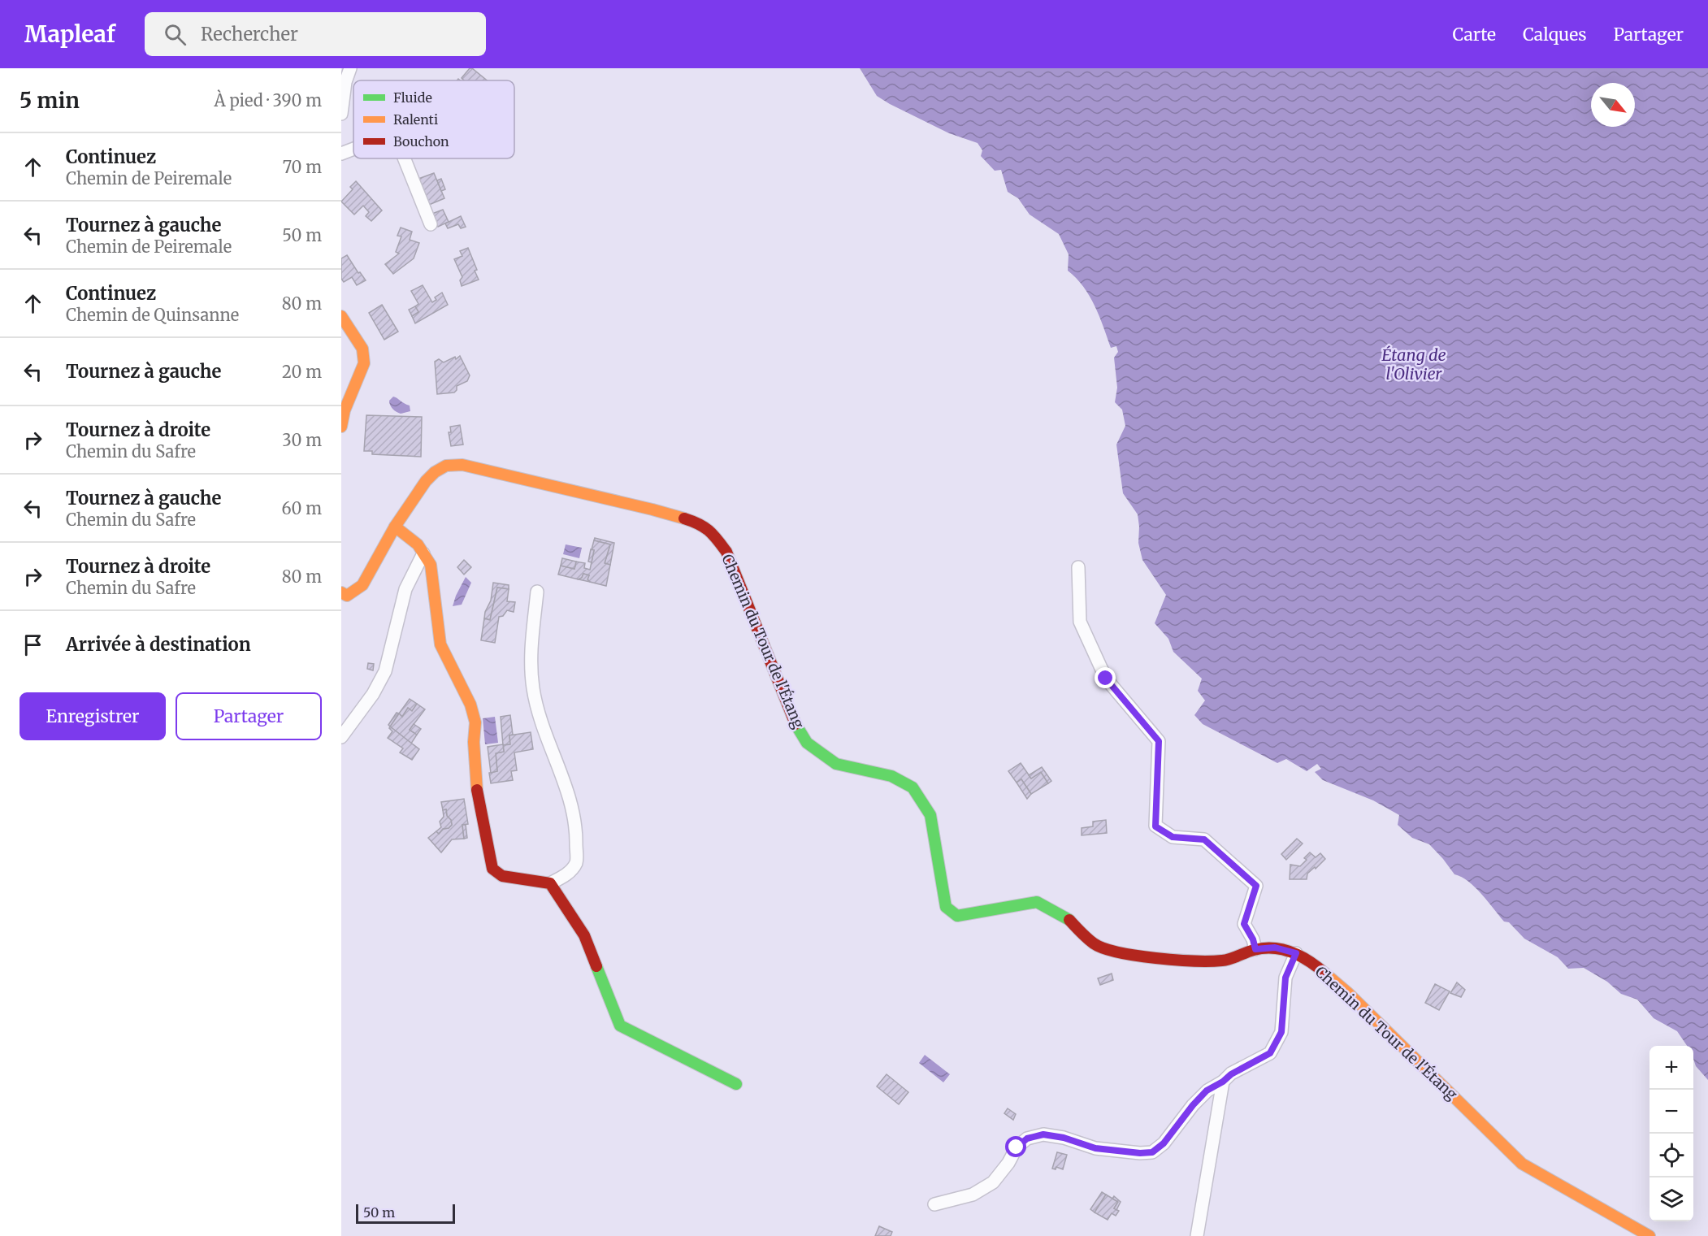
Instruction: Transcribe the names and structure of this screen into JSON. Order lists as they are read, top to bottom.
{
  "streets": {
    "street": ["Chemin du Tour de l'Étang"]
  },
  "water": ["Étang de l'Olivier"],
  "legend": ["Fluide", "Ralenti", "Bouchon"],
  "scale_bar": "50 m",
  "north": "bottom right",
  "page": {
    "header": "Mapleaf",
    "search": "Rechercher",
    "nav": ["Carte", "Calques", "Partager"],
    "heading": ["5 min", "À pied · 390 m"],
    "list": [
      ["Continuez", "Chemin de Peiremale", "70 m"],
      ["Tournez à gauche", "Chemin de Peiremale", "50 m"],
      ["Continuez", "Chemin de Quinsanne", "80 m"],
      ["Tournez à gauche", "20 m"],
      ["Tournez à droite", "Chemin du Safre", "30 m"],
      ["Tournez à gauche", "Chemin du Safre", "60 m"],
      ["Tournez à droite", "Chemin du Safre", "80 m"],
      "Arrivée à destination"
    ],
    "buttons": ["Enregistrer", "Partager"],
    "map_buttons": ["+", "−"],
    "scale": "50 m"
  }
}
